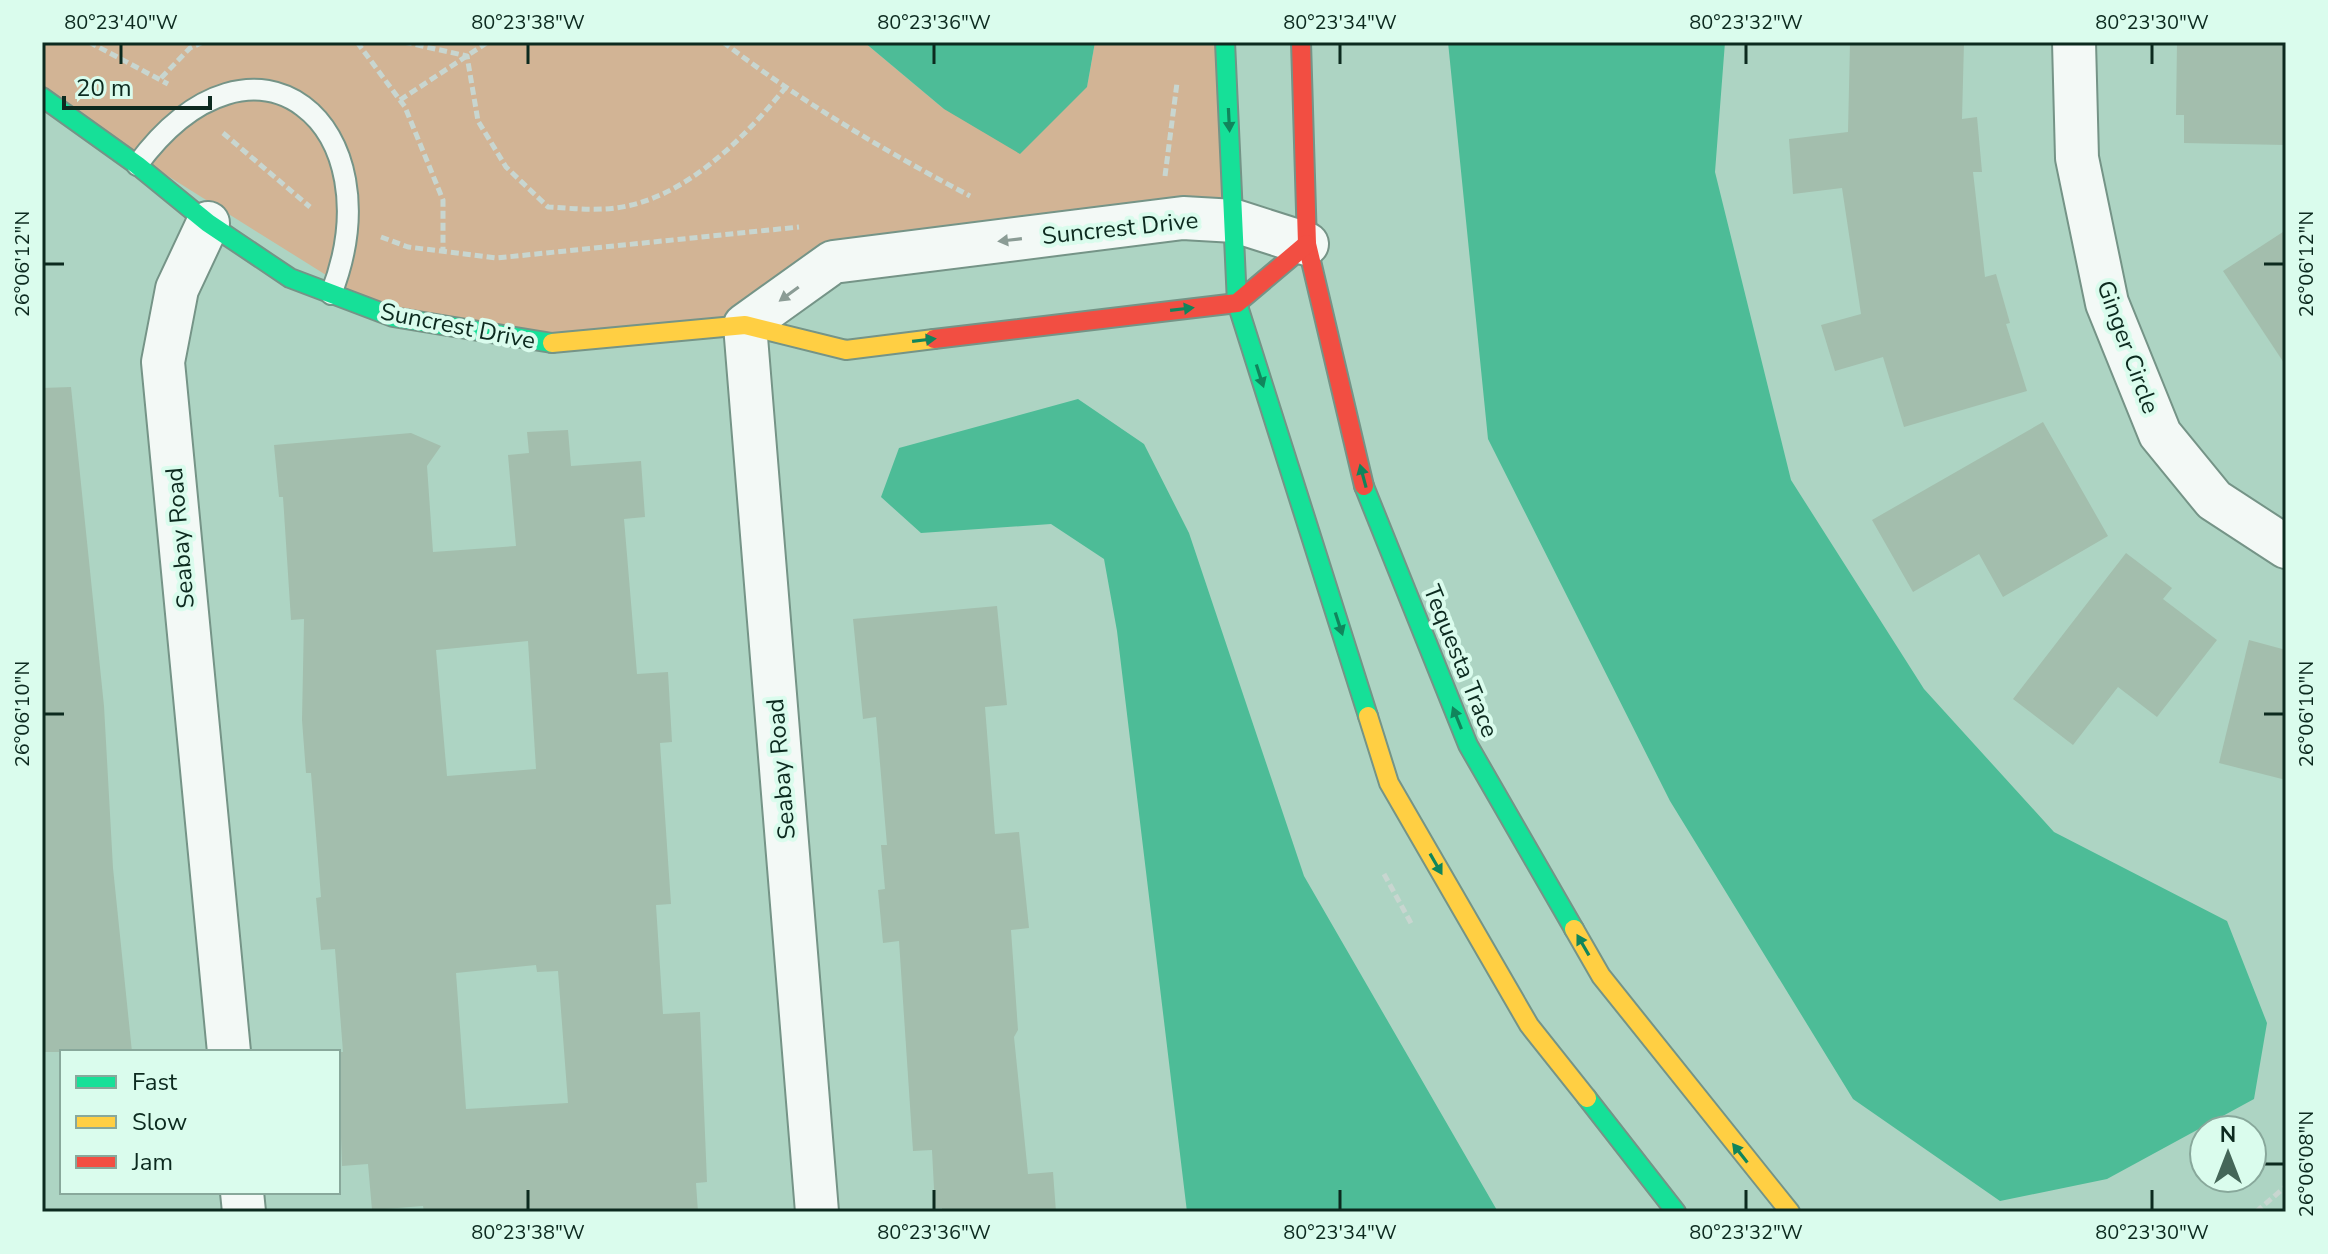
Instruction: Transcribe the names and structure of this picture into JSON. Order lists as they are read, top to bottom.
{
  "streets": {
    "street": [
      "Suncrest Drive",
      "Ginger Circle",
      "Seabay Road",
      "Tequesta Trace"
    ]
  },
  "crossings": [
    ["Suncrest Drive", "Seabay Road"],
    ["Suncrest Drive", "Tequesta Trace"]
  ],
  "legend": ["Fast", "Slow", "Jam"],
  "scale_bar": "20 m",
  "north": "top",
  "coordinates": [
    "80°23'40\"W",
    "80°23'38\"W",
    "80°23'36\"W",
    "80°23'34\"W",
    "80°23'32\"W",
    "80°23'30\"W",
    "26°06'12\"N",
    "26°06'10\"N",
    "26°06'08\"N"
  ]
}
